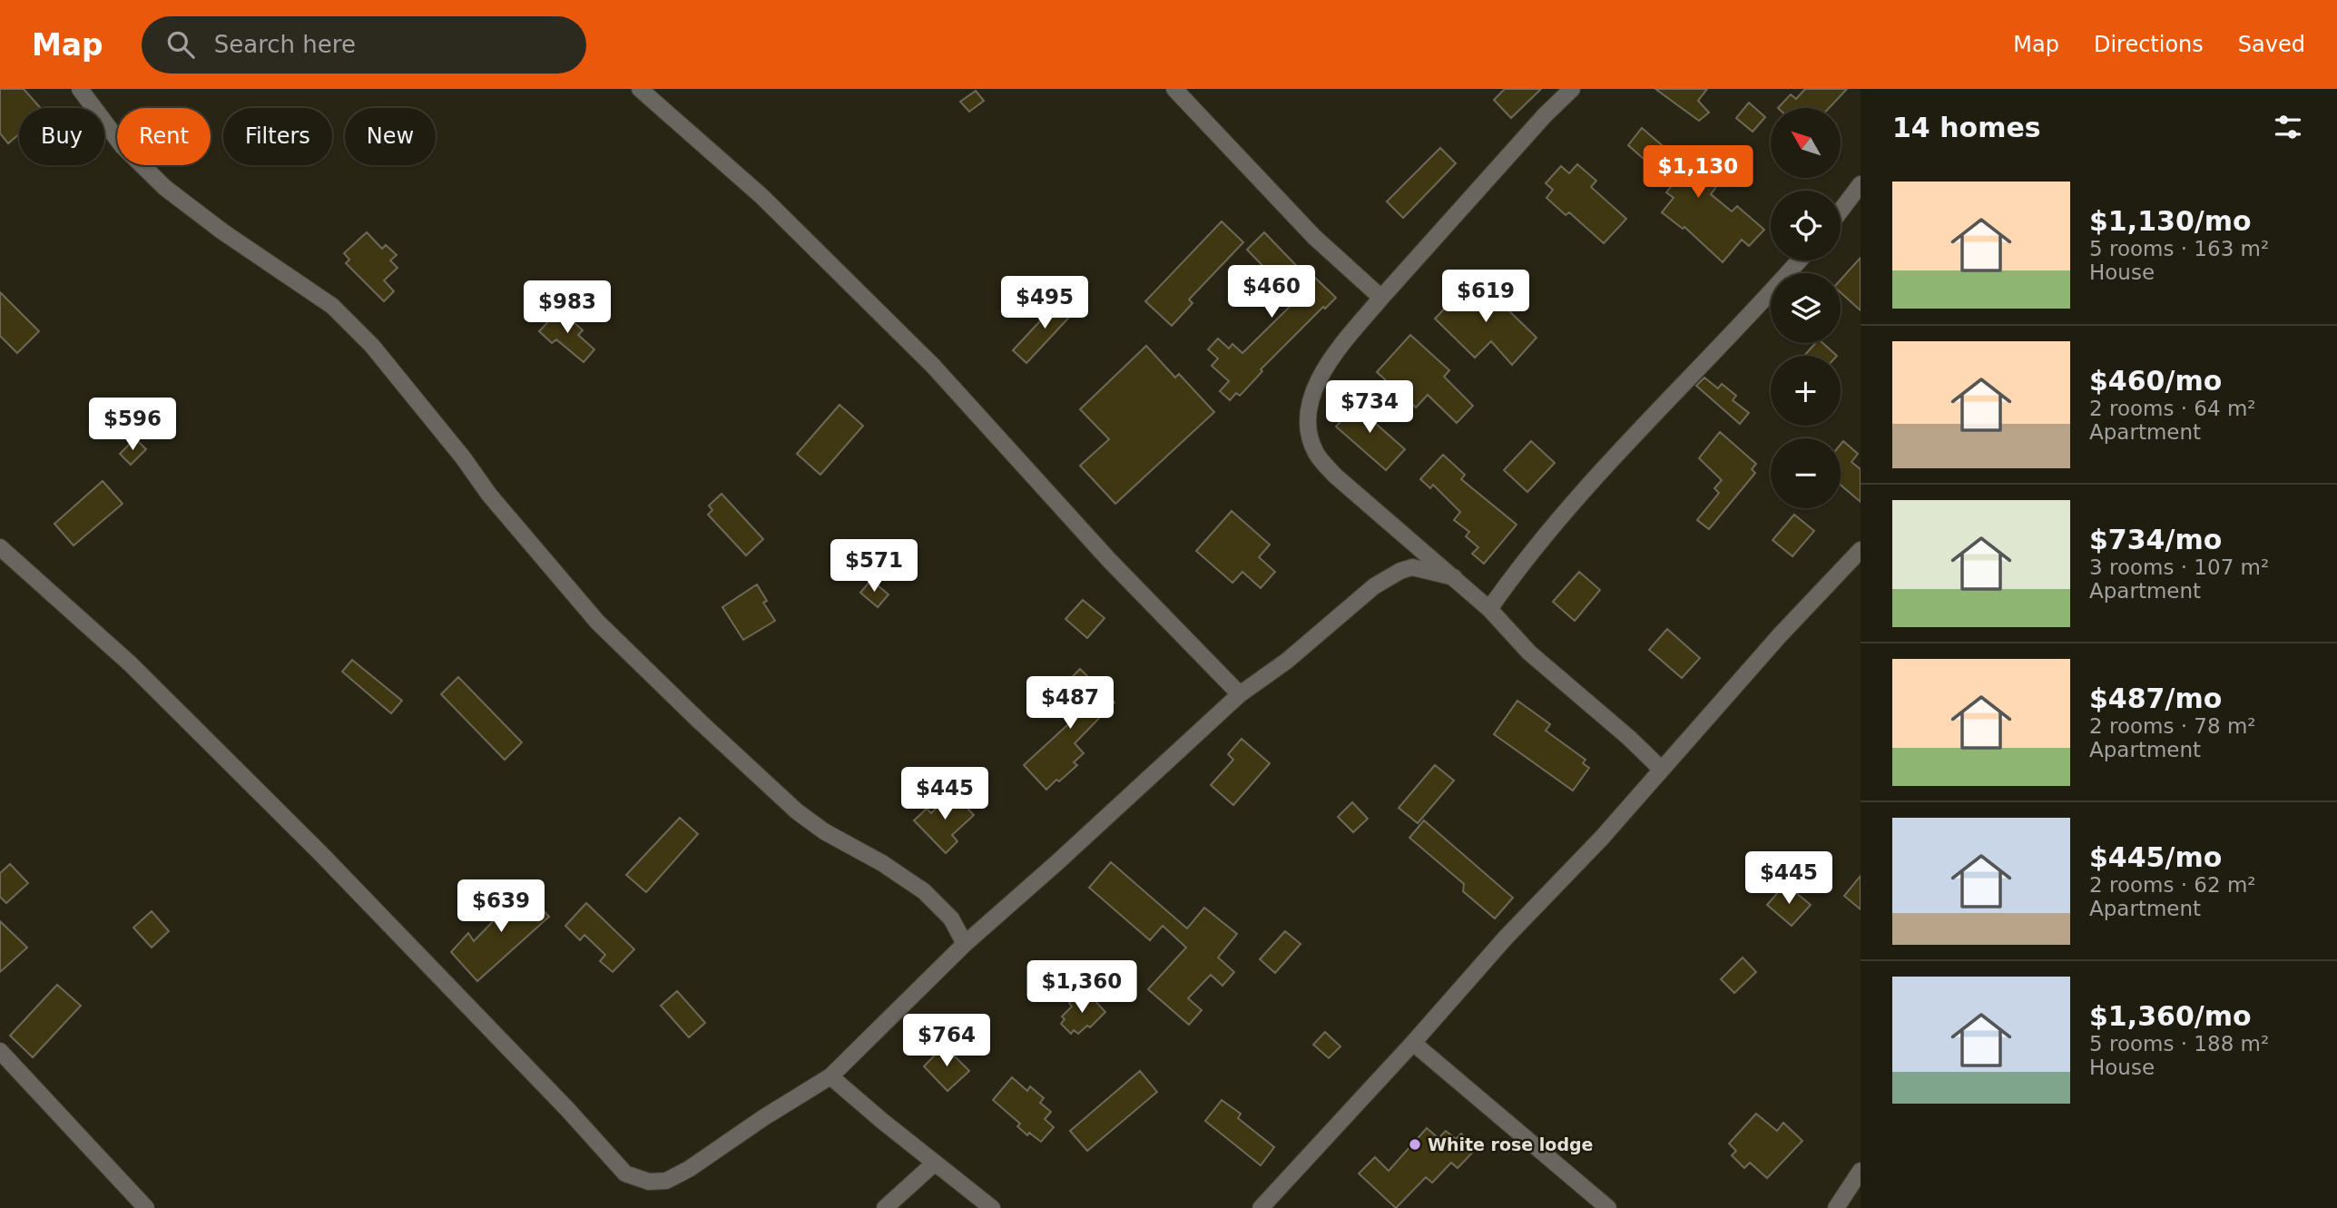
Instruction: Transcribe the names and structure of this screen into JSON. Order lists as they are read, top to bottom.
{
  "places": ["White rose lodge"],
  "north": "top left",
  "page": {
    "header": "Map",
    "search": "Search here",
    "nav": ["Map", "Directions", "Saved"],
    "heading": "14 homes",
    "map_buttons": ["+", "−"],
    "chip": [
      "Buy",
      "Rent",
      "Filters",
      "New"
    ],
    "price": [
      "$1,130",
      "$460",
      "$619",
      "$495",
      "$983",
      "$734",
      "$596",
      "$571",
      "$487",
      "$445",
      "$445",
      "$639",
      "$1,360",
      "$764"
    ],
    "list": [
      {
        "name": "$1,130/mo",
        "note": "5 rooms · 163 m² · House"
      },
      {
        "name": "$460/mo",
        "note": "2 rooms · 64 m² · Apartment"
      },
      {
        "name": "$734/mo",
        "note": "3 rooms · 107 m² · Apartment"
      },
      {
        "name": "$487/mo",
        "note": "2 rooms · 78 m² · Apartment"
      },
      {
        "name": "$445/mo",
        "note": "2 rooms · 62 m² · Apartment"
      },
      {
        "name": "$1,360/mo",
        "note": "5 rooms · 188 m² · House"
      }
    ]
  }
}
